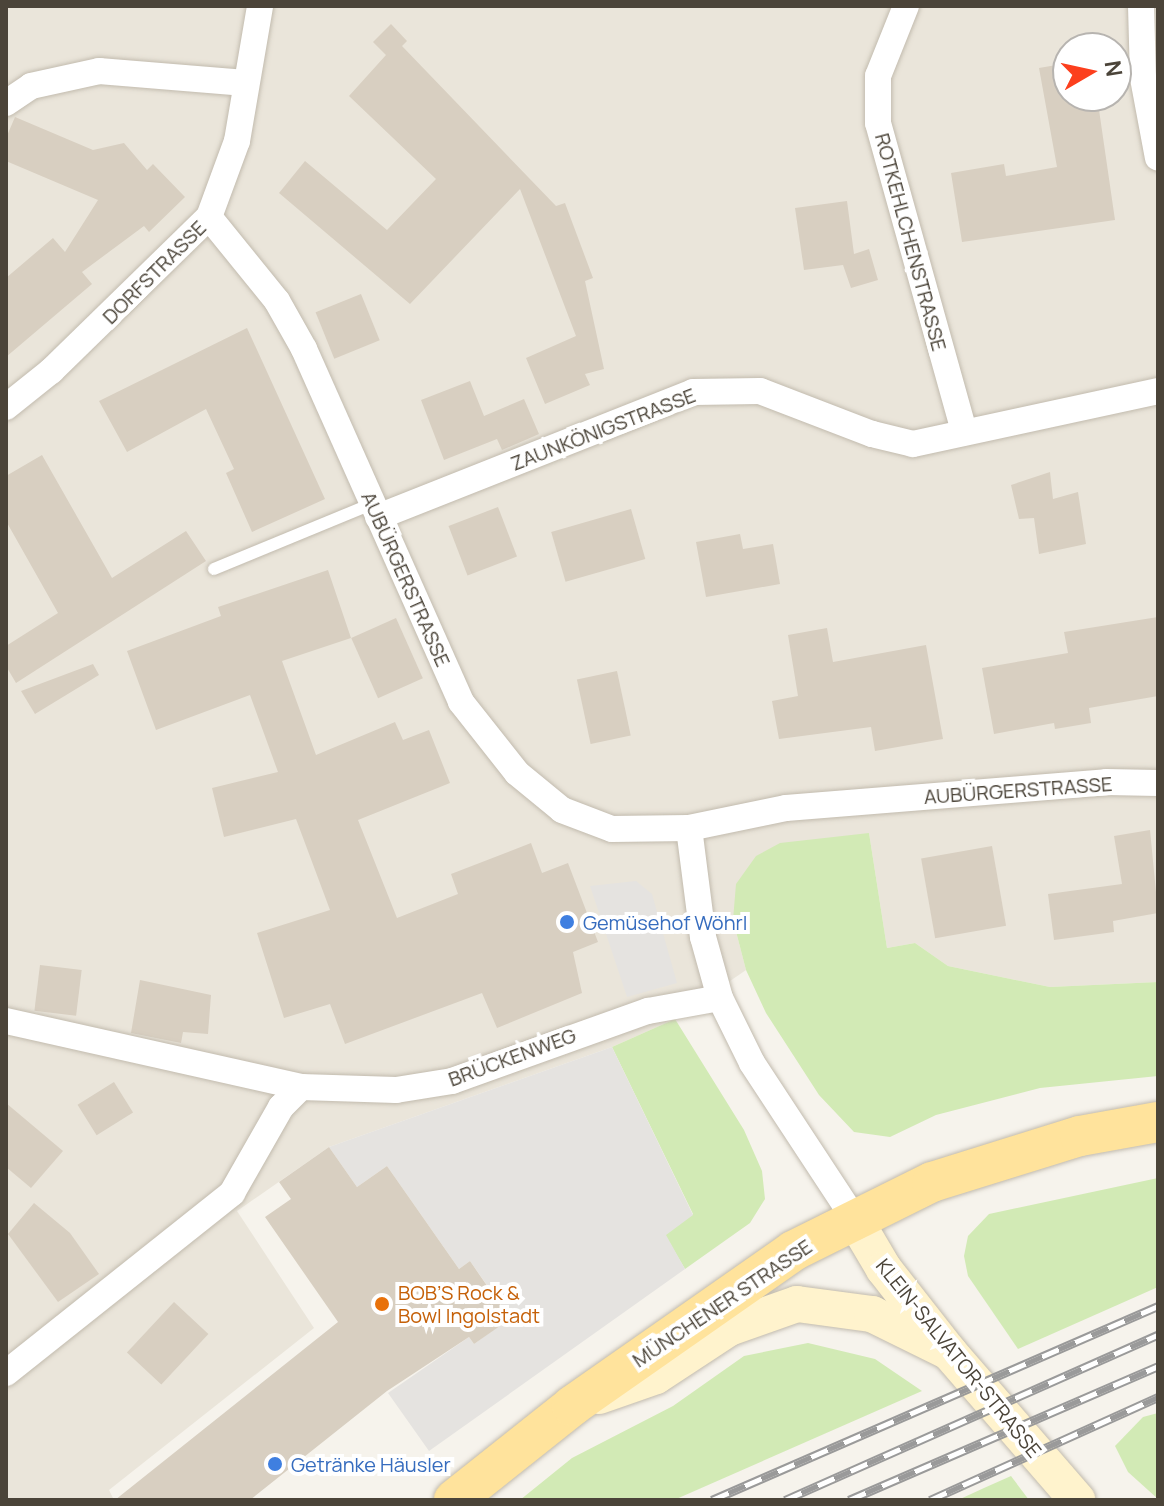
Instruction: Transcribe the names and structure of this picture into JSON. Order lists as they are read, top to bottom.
{
  "streets": {
    "main road": ["MÜNCHENER STRASSE", "KLEIN-SALVATOR-STRASSE"],
    "street": [
      "ROTKEHLCHENSTRASSE",
      "DORFSTRASSE",
      "ZAUNKÖNIGSTRASSE",
      "AUBÜRGERSTRASSE",
      "BRÜCKENWEG"
    ]
  },
  "crossings": [
    ["ROTKEHLCHENSTRASSE", "ZAUNKÖNIGSTRASSE"],
    ["DORFSTRASSE", "AUBÜRGERSTRASSE"],
    ["ZAUNKÖNIGSTRASSE", "AUBÜRGERSTRASSE"],
    ["BRÜCKENWEG", "KLEIN-SALVATOR-STRASSE"],
    ["MÜNCHENER STRASSE", "KLEIN-SALVATOR-STRASSE"]
  ],
  "places": ["Gemüsehof Wöhrl", "BOB’S Rock & Bowl Ingolstadt", "Getränke Häusler"],
  "north": "right"
}
